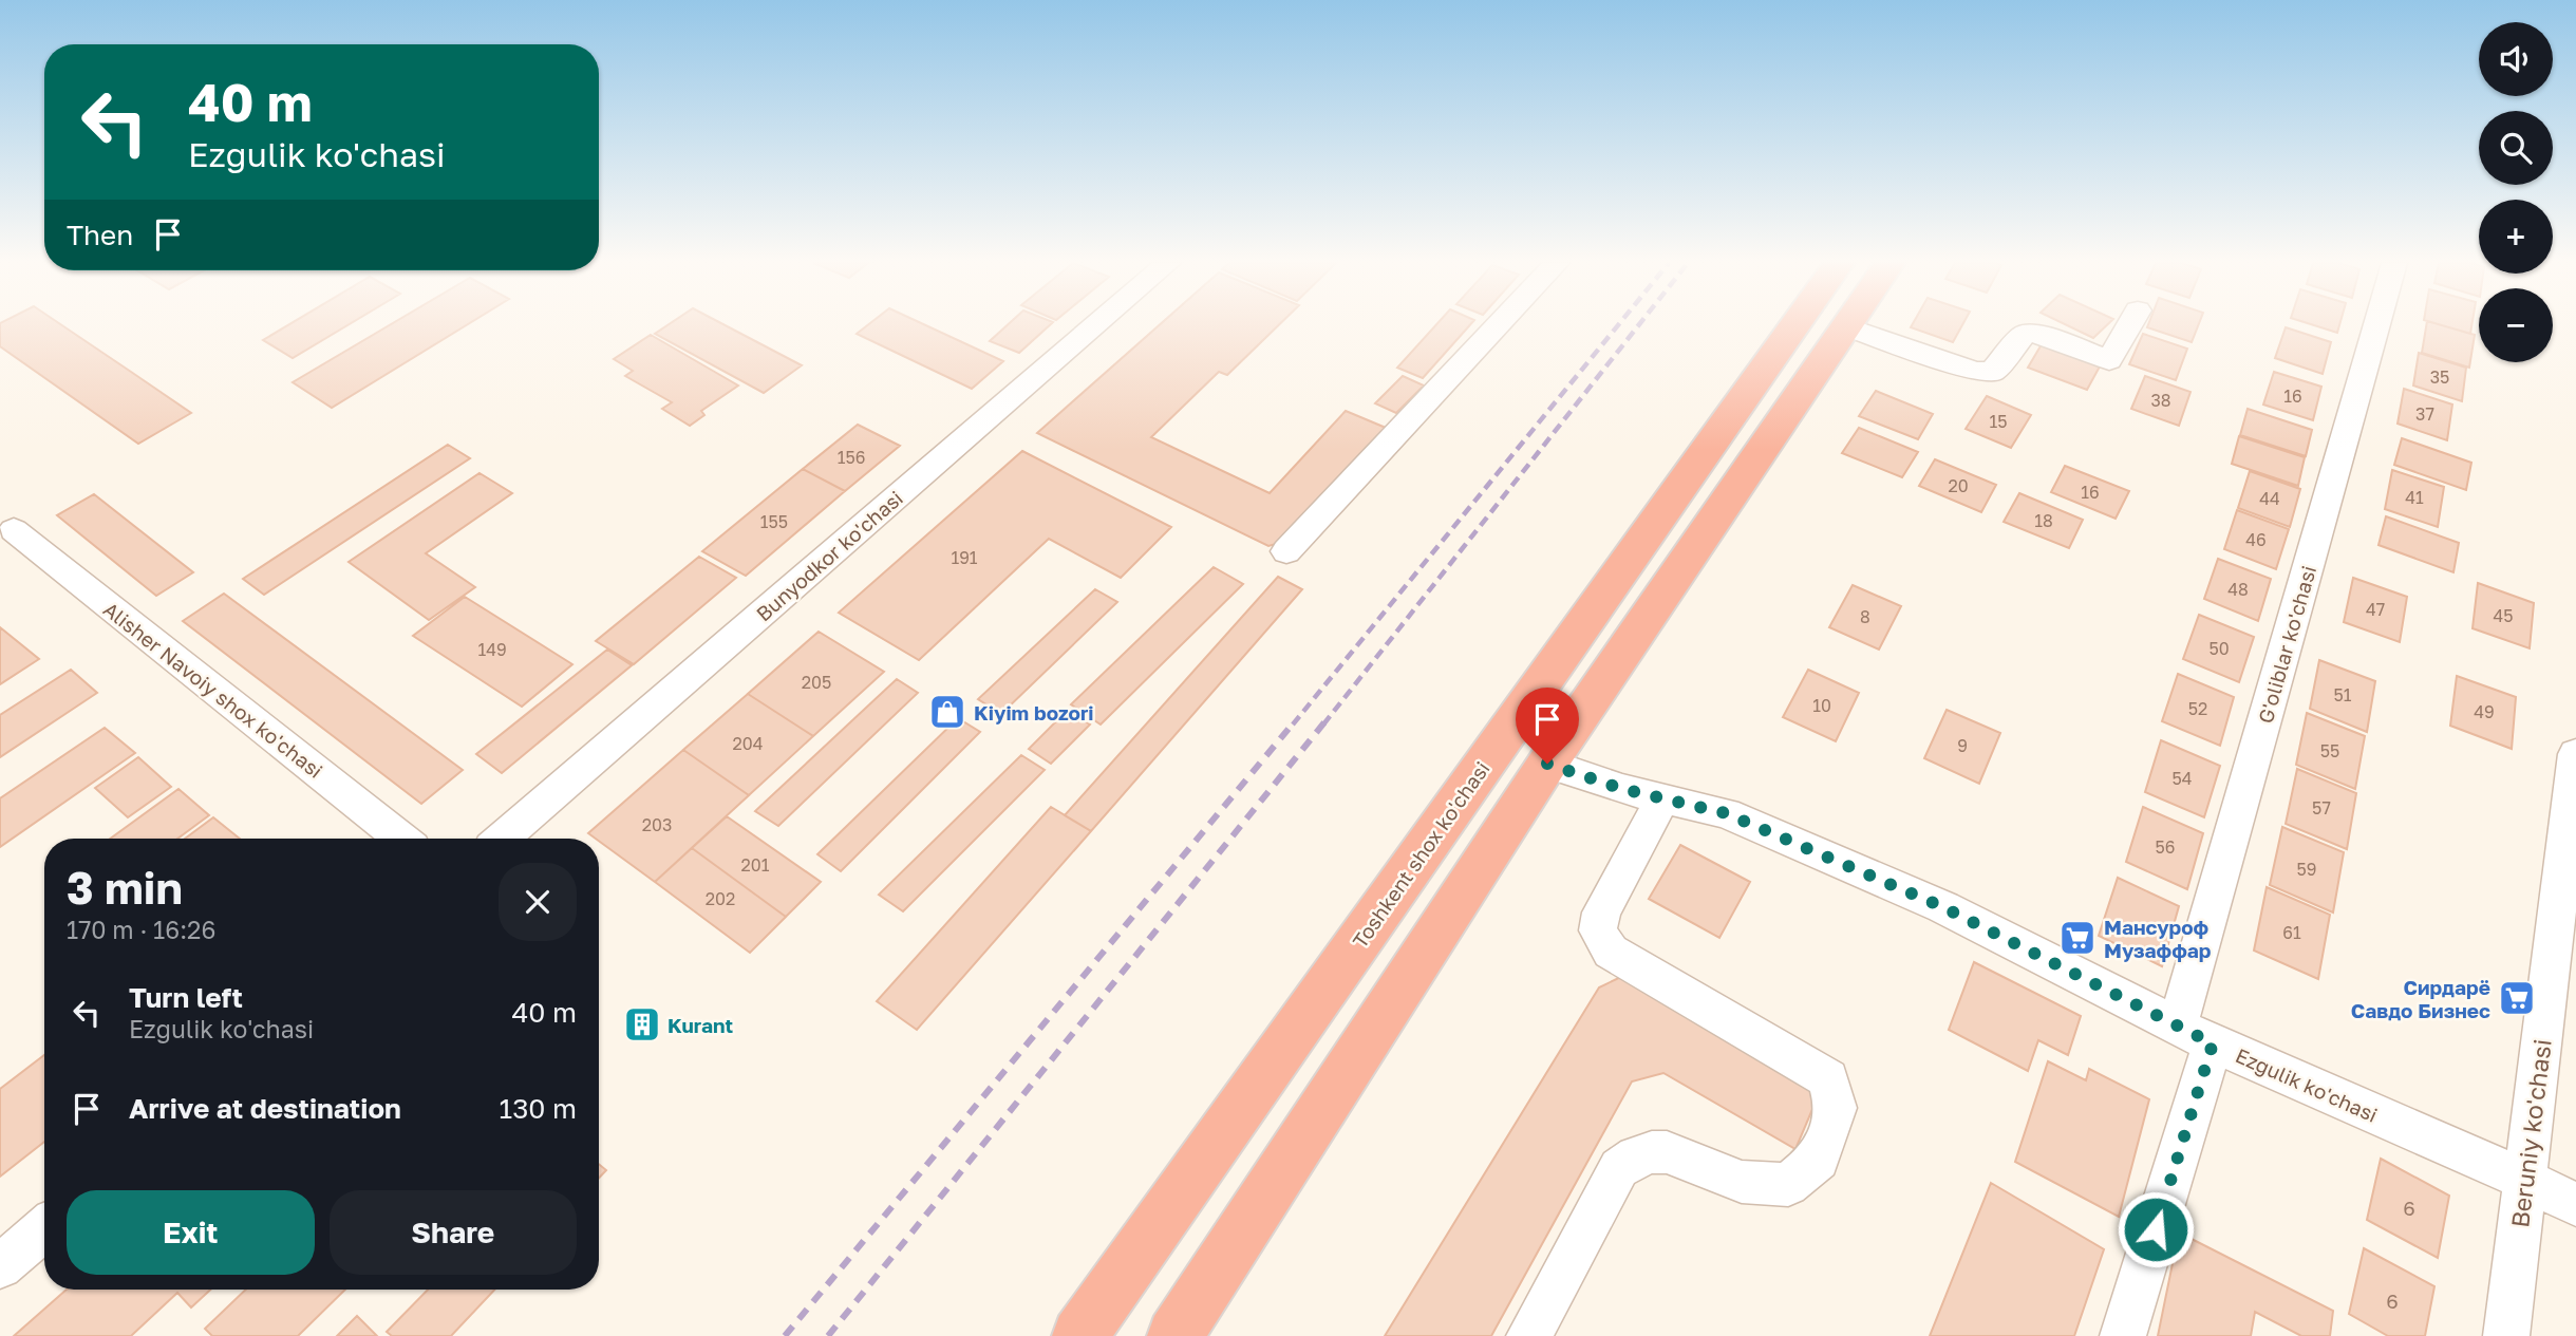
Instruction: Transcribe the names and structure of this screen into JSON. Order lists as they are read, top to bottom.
{
  "streets": {
    "highway": ["Toshkent shox ko'chasi"],
    "street": [
      "Bunyodkor ko'chasi",
      "G'oliblar ko'chasi",
      "Alisher Navoiy shox ko'chasi",
      "Ezgulik ko'chasi",
      "Beruniy ko'chasi"
    ]
  },
  "crossings": [
    ["G'oliblar ko'chasi", "Ezgulik ko'chasi"],
    ["Ezgulik ko'chasi", "Beruniy ko'chasi"]
  ],
  "places": {
    "shop": ["Kiyim bozori"],
    "supermarket": ["Мансуроф Музаффар", "Сирдарё Савдо Бизнес"],
    "building": ["Kurant"]
  },
  "house_numbers": [
    "35",
    "16",
    "38",
    "37",
    "15",
    "156",
    "20",
    "16",
    "41",
    "44",
    "18",
    "155",
    "46",
    "191",
    "48",
    "47",
    "45",
    "8",
    "50",
    "149",
    "205",
    "51",
    "10",
    "52",
    "49",
    "204",
    "9",
    "55",
    "54",
    "57",
    "203",
    "56",
    "201",
    "59",
    "202",
    "61",
    "6",
    "6"
  ],
  "page": {
    "map_buttons": ["+", "−"],
    "turn": ["40 m", "Ezgulik ko'chasi"],
    "then": "Then",
    "heading": ["3 min", "170 m · 16:26"],
    "list": [
      {
        "name": "Turn left",
        "note": "Ezgulik ko'chasi",
        "value": "40 m"
      },
      {
        "name": "Arrive at destination",
        "value": "130 m"
      }
    ],
    "buttons": ["Exit", "Share"]
  }
}
